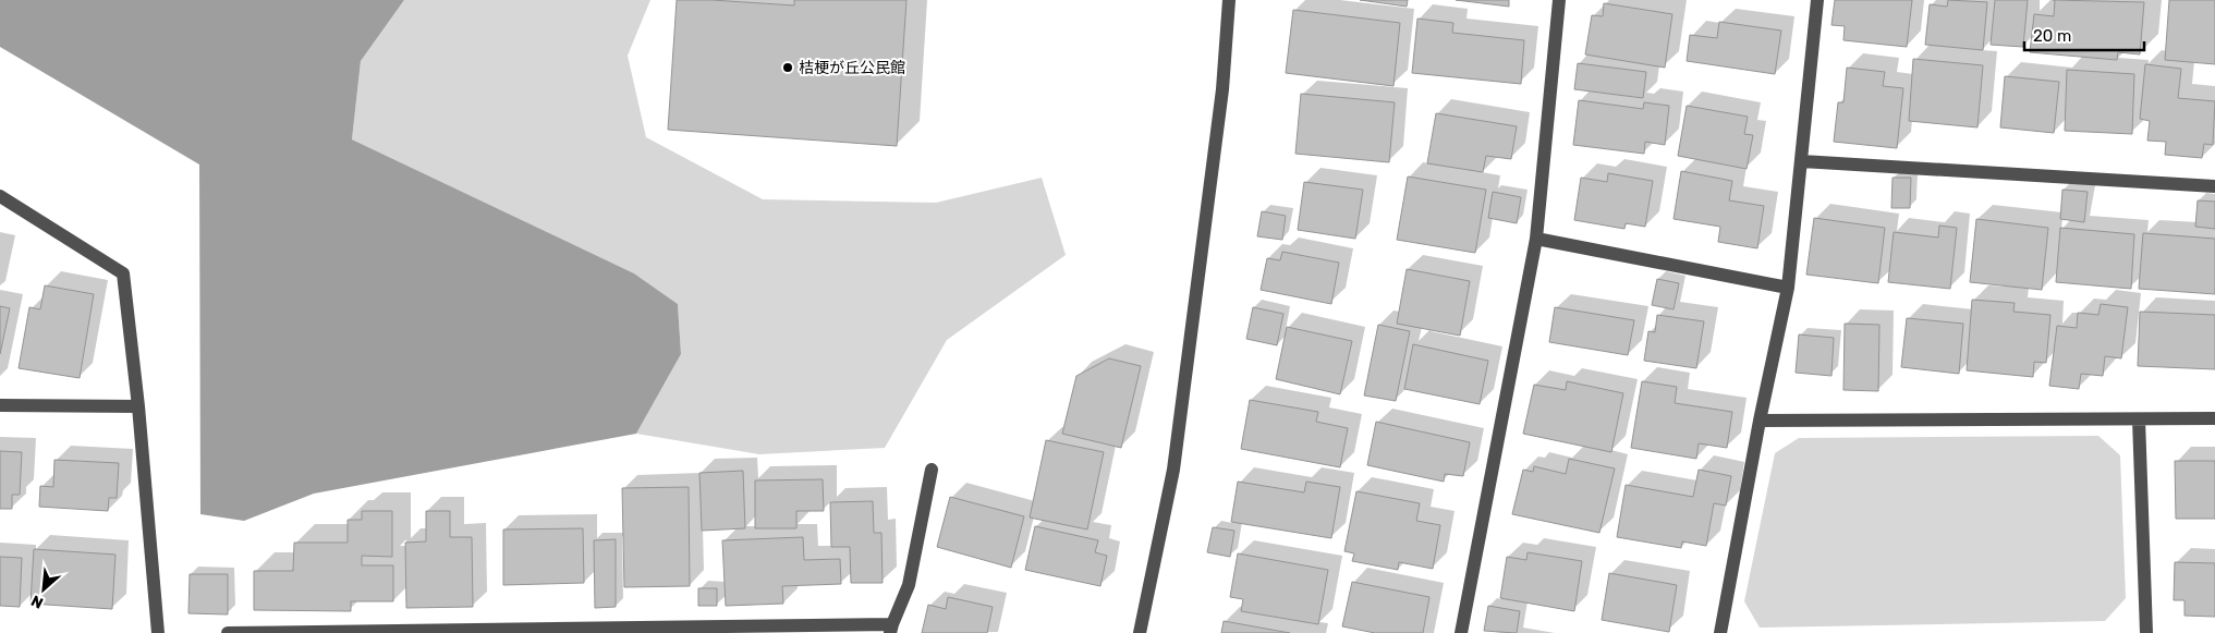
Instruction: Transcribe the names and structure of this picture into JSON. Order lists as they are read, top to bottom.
{
  "places": ["桔梗が丘公民館"],
  "scale_bar": "20 m",
  "north": "bottom left"
}
